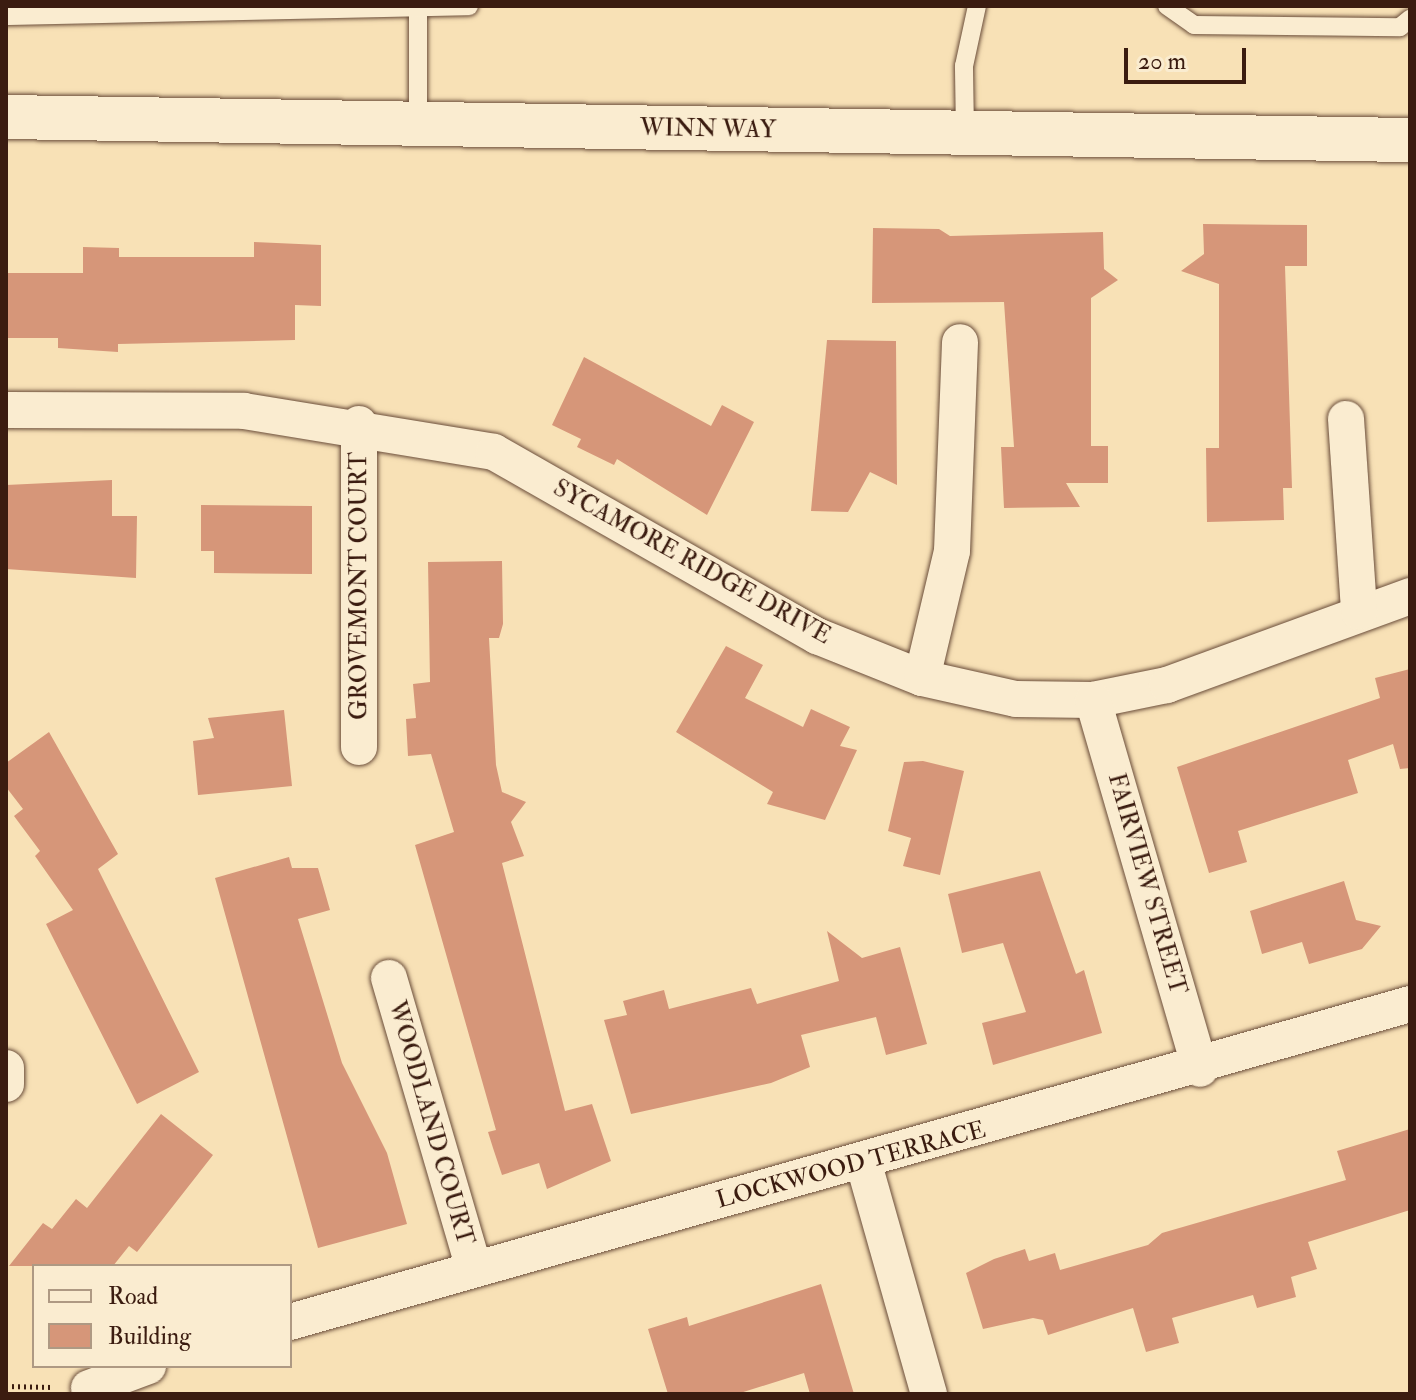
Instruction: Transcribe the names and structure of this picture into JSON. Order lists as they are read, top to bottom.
{
  "streets": {
    "street": [
      "WINN WAY",
      "SYCAMORE RIDGE DRIVE",
      "GROVEMONT COURT",
      "FAIRVIEW STREET",
      "WOODLAND COURT",
      "LOCKWOOD TERRACE"
    ]
  },
  "crossings": [
    ["SYCAMORE RIDGE DRIVE", "GROVEMONT COURT"],
    ["SYCAMORE RIDGE DRIVE", "FAIRVIEW STREET"],
    ["FAIRVIEW STREET", "LOCKWOOD TERRACE"],
    ["WOODLAND COURT", "LOCKWOOD TERRACE"]
  ],
  "legend": ["Road", "Building"],
  "scale_bar": "20 m"
}
